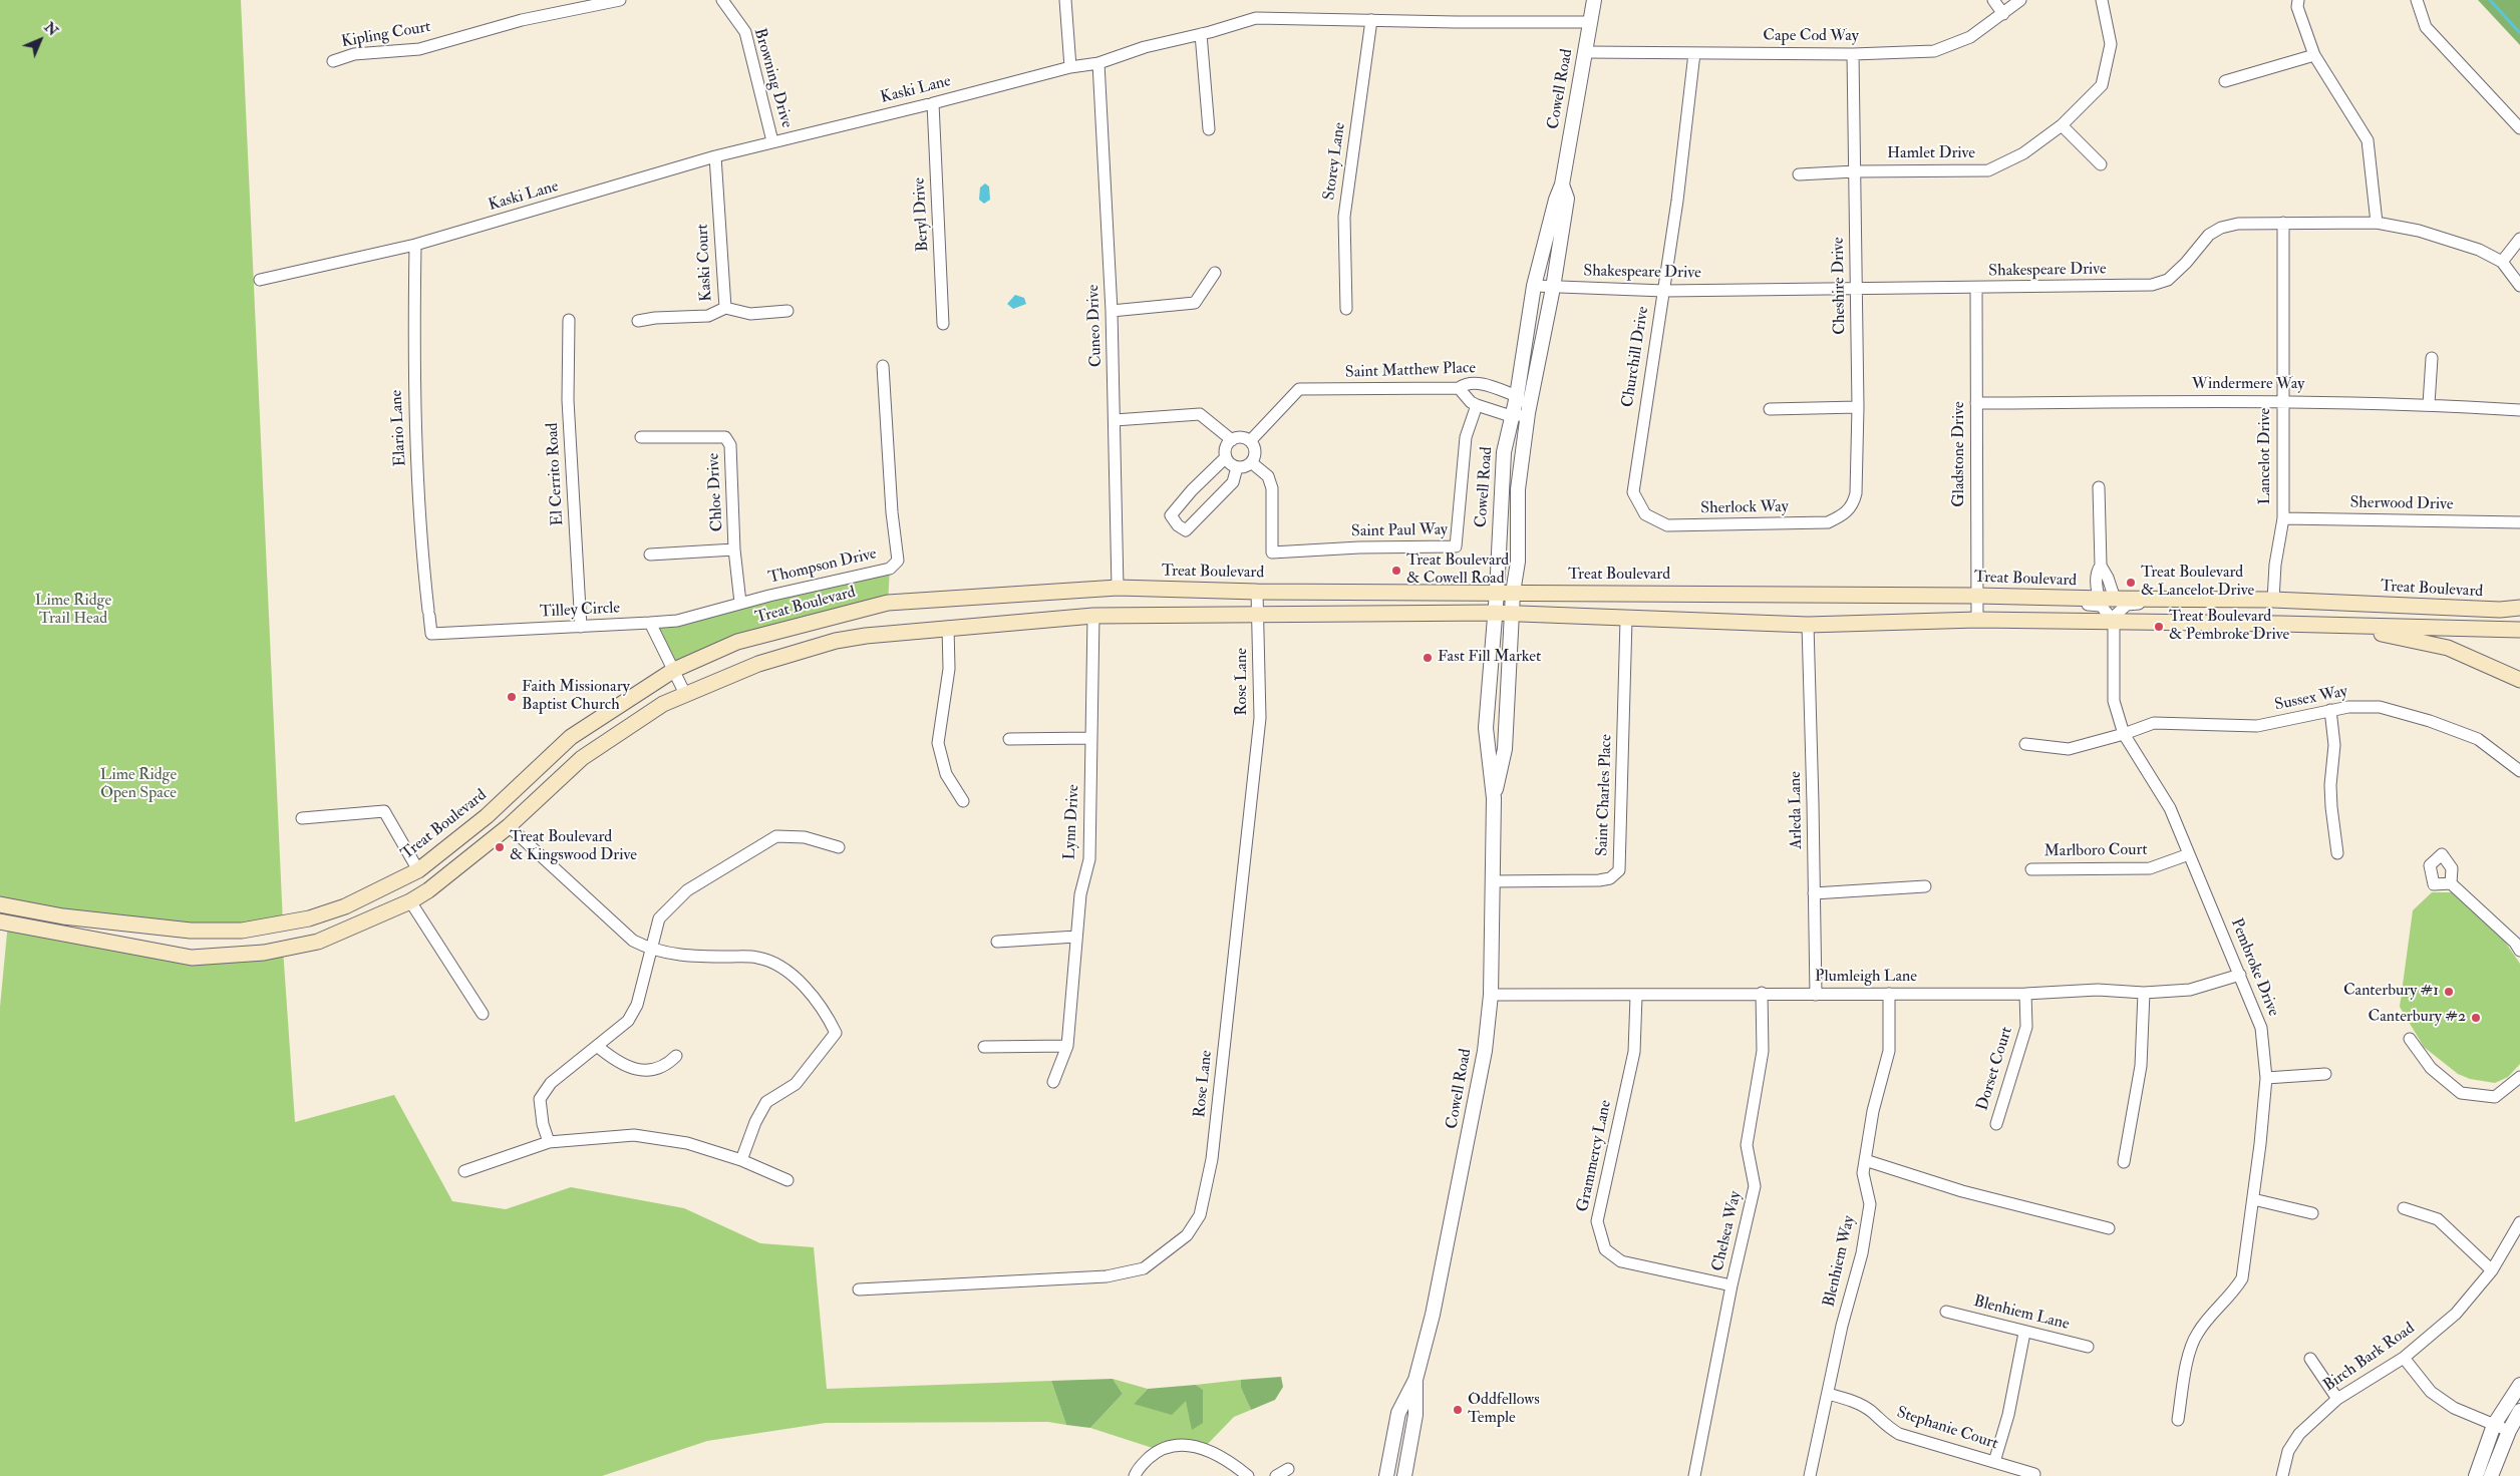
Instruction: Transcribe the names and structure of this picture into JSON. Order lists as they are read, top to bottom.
{
  "streets": {
    "main road": ["Treat Boulevard"],
    "street": [
      "Kipling Court",
      "Cape Cod Way",
      "Browning Drive",
      "Cowell Road",
      "Kaski Lane",
      "Hamlet Drive",
      "Storey Lane",
      "Beryl Drive",
      "Kaski Court",
      "Shakespeare Drive",
      "Cheshire Drive",
      "Cuneo Drive",
      "Churchill Drive",
      "Saint Matthew Place",
      "Windermere Way",
      "Elario Lane",
      "Gladstone Drive",
      "Lancelot Drive",
      "El Cerrito Road",
      "Chloe Drive",
      "Sherwood Drive",
      "Sherlock Way",
      "Saint Paul Way",
      "Thompson Drive",
      "Tilley Circle",
      "Rose Lane",
      "Sussex Way",
      "Saint Charles Place",
      "Arleda Lane",
      "Lynn Drive",
      "Marlboro Court",
      "Pembroke Drive",
      "Plumleigh Lane",
      "Dorset Court",
      "Grammercy Lane",
      "Chelsea Way",
      "Blenhiem Way",
      "Blenhiem Lane",
      "Birch Bark Road",
      "Stephanie Court"
    ]
  },
  "crossings": [
    ["Cape Cod Way", "Cowell Road"],
    ["Cape Cod Way", "Cheshire Drive"],
    ["Cape Cod Way", "Churchill Drive"],
    ["Browning Drive", "Kaski Lane"],
    ["Cowell Road", "Kaski Lane"],
    ["Cowell Road", "Shakespeare Drive"],
    ["Cowell Road", "Saint Matthew Place"],
    ["Cowell Road", "Treat Boulevard"],
    ["Cowell Road", "Saint Charles Place"],
    ["Cowell Road", "Plumleigh Lane"],
    ["Kaski Lane", "Storey Lane"],
    ["Kaski Lane", "Beryl Drive"],
    ["Kaski Lane", "Kaski Court"],
    ["Kaski Lane", "Cuneo Drive"],
    ["Kaski Lane", "Elario Lane"],
    ["Hamlet Drive", "Cheshire Drive"],
    ["Shakespeare Drive", "Cheshire Drive"],
    ["Shakespeare Drive", "Churchill Drive"],
    ["Shakespeare Drive", "Gladstone Drive"],
    ["Shakespeare Drive", "Lancelot Drive"],
    ["Cheshire Drive", "Sherlock Way"],
    ["Cuneo Drive", "Treat Boulevard"],
    ["Churchill Drive", "Sherlock Way"],
    ["Saint Matthew Place", "Saint Paul Way"],
    ["Windermere Way", "Gladstone Drive"],
    ["Windermere Way", "Lancelot Drive"],
    ["Elario Lane", "Tilley Circle"],
    ["Gladstone Drive", "Treat Boulevard"],
    ["Lancelot Drive", "Sherwood Drive"],
    ["Lancelot Drive", "Treat Boulevard"],
    ["El Cerrito Road", "Tilley Circle"],
    ["Chloe Drive", "Thompson Drive"],
    ["Thompson Drive", "Tilley Circle"],
    ["Treat Boulevard", "Rose Lane"],
    ["Sussex Way", "Pembroke Drive"],
    ["Arleda Lane", "Plumleigh Lane"],
    ["Marlboro Court", "Pembroke Drive"],
    ["Pembroke Drive", "Plumleigh Lane"],
    ["Plumleigh Lane", "Dorset Court"],
    ["Plumleigh Lane", "Grammercy Lane"],
    ["Plumleigh Lane", "Chelsea Way"],
    ["Plumleigh Lane", "Blenhiem Way"],
    ["Grammercy Lane", "Chelsea Way"],
    ["Blenhiem Way", "Stephanie Court"]
  ],
  "parks": ["Lime Ridge Trail Head", "Lime Ridge Open Space"],
  "places": [
    "Treat Boulevard & Cowell Road",
    "Treat Boulevard & Lancelot Drive",
    "Treat Boulevard & Pembroke Drive",
    "Fast Fill Market",
    "Faith Missionary Baptist Church",
    "Treat Boulevard & Kingswood Drive",
    "Canterbury #1",
    "Canterbury #2",
    "Oddfellows Temple"
  ],
  "north": "top right"
}
